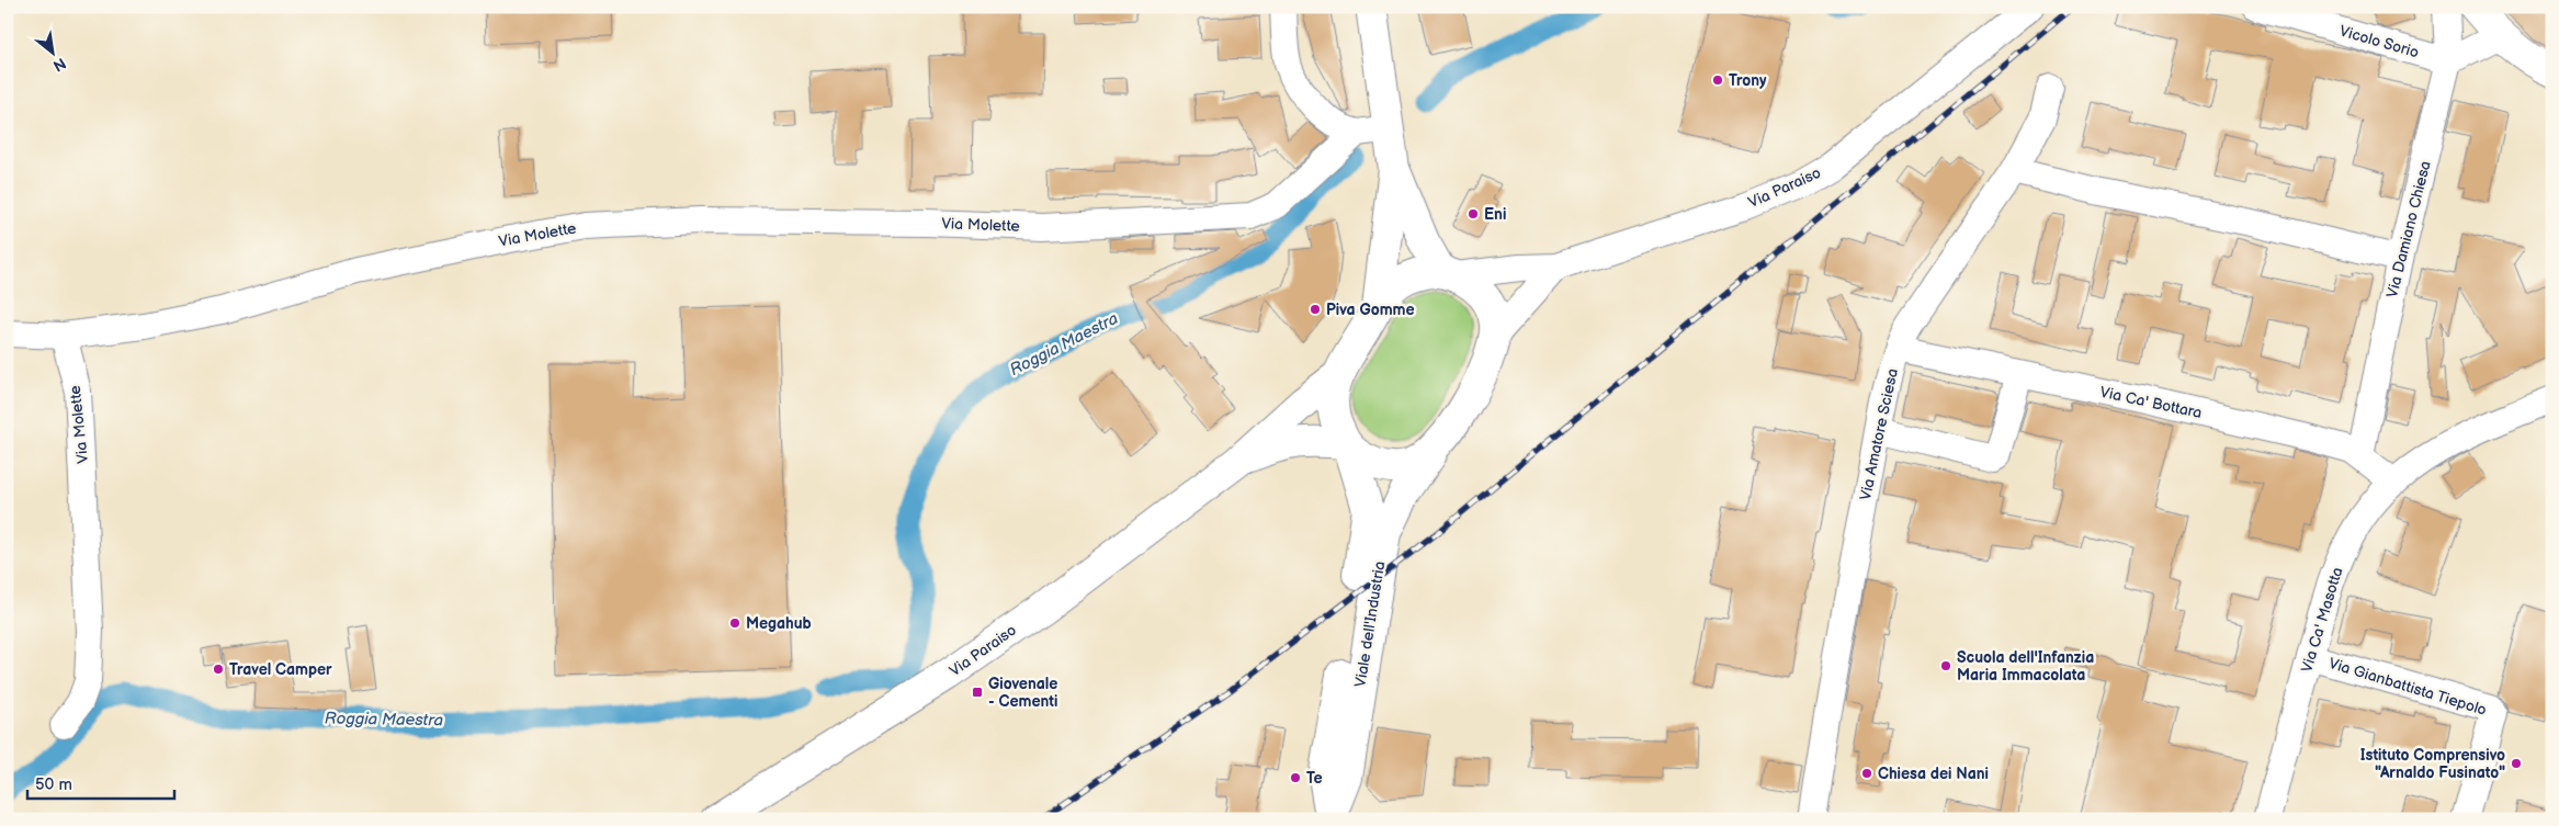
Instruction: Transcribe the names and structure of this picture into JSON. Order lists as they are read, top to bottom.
{
  "streets": {
    "main road": ["Via Paraiso", "Viale dell'Industria"],
    "street": [
      "Vicolo Sorio",
      "Via Molette",
      "Via Damiano Chiesa",
      "Via Ca' Bottara",
      "Via Amatore Sciesa",
      "Via Ca' Masotta",
      "Via Gianbattista Tiepolo"
    ]
  },
  "crossings": [
    ["Vicolo Sorio", "Via Damiano Chiesa"],
    ["Via Paraiso", "Viale dell'Industria"],
    ["Via Damiano Chiesa", "Via Ca' Bottara"],
    ["Via Ca' Bottara", "Via Amatore Sciesa"],
    ["Via Ca' Bottara", "Via Ca' Masotta"],
    ["Via Ca' Masotta", "Via Gianbattista Tiepolo"]
  ],
  "water": ["Roggia Maestra"],
  "places": {
    "other": [
      "Trony",
      "Eni",
      "Piva Gomme",
      "Megahub",
      "Scuola dell'Infanzia Maria Immacolata",
      "Travel Camper",
      "Istituto Comprensivo \"Arnaldo Fusinato\"",
      "Chiesa dei Nani",
      "Te"
    ],
    "transit": ["Giovenale - Cementi"]
  },
  "scale_bar": "50 m",
  "north": "bottom right"
}
